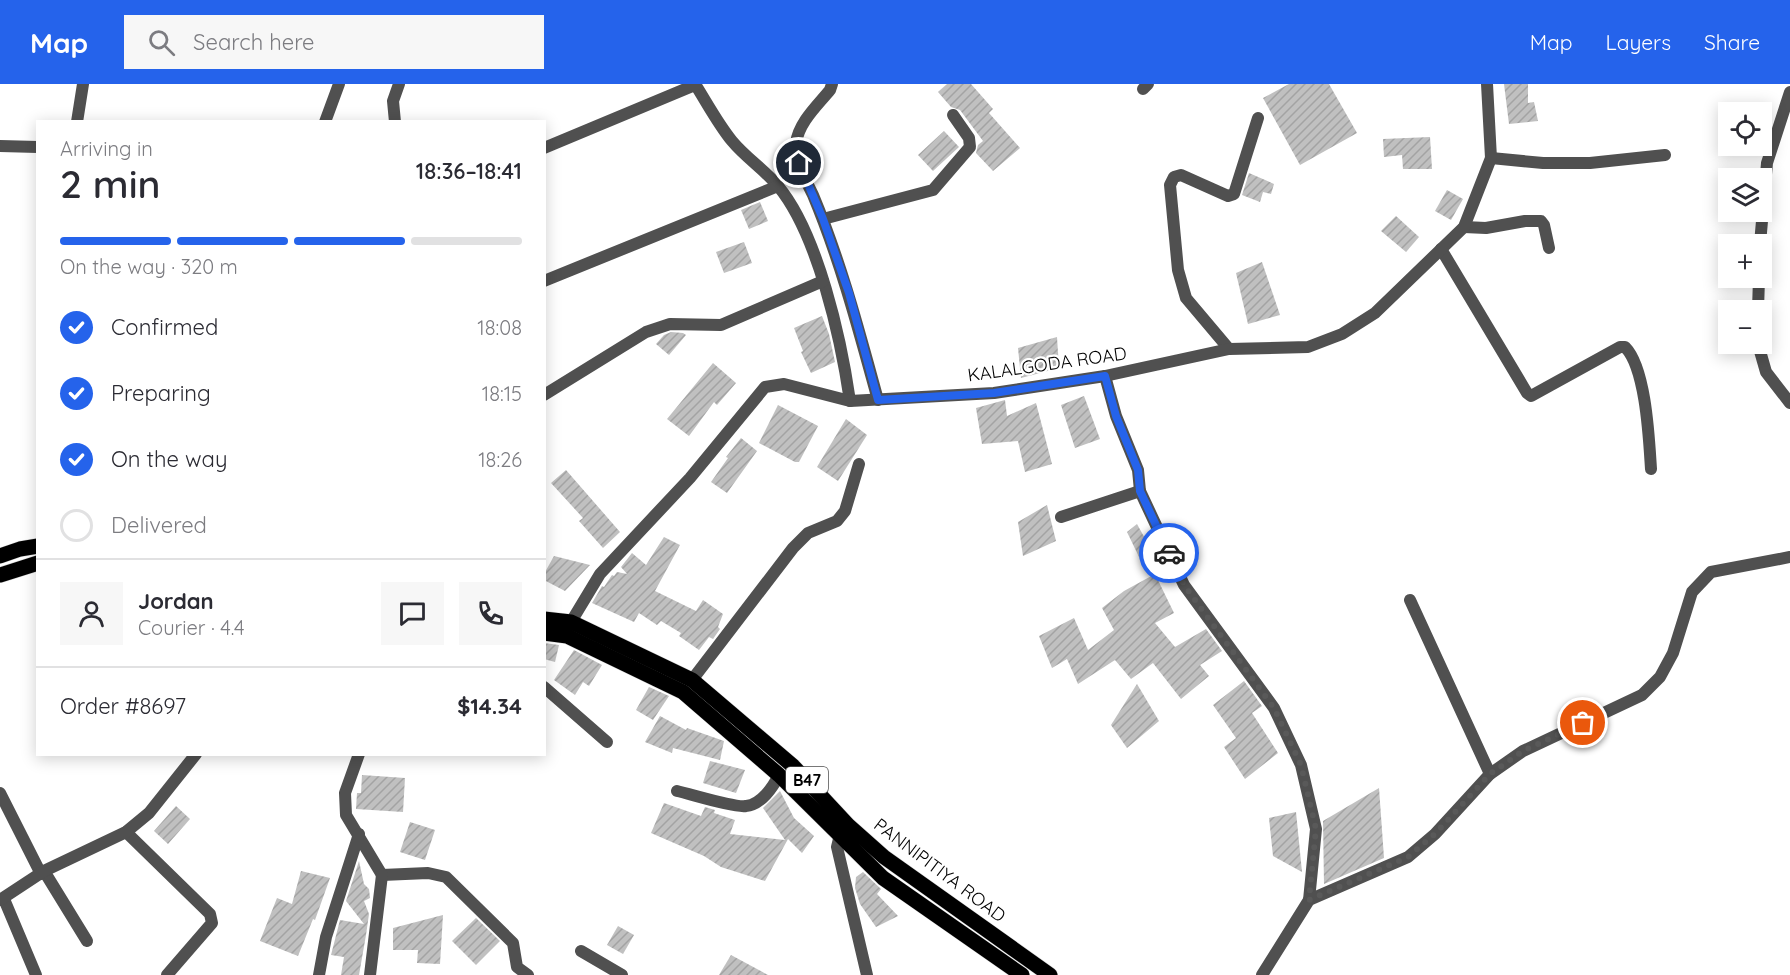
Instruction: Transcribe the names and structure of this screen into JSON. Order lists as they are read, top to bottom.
{
  "streets": {
    "main road": ["B47", "PANNIPITIYA ROAD"],
    "street": ["KALALGODA ROAD"]
  },
  "crossings": [
    ["KALALGODA ROAD", "PANNIPITIYA ROAD"]
  ],
  "page": {
    "header": "Map",
    "search": "Search here",
    "nav": ["Map", "Layers", "Share"],
    "map_buttons": ["+", "−"],
    "heading": ["2 min", "Arriving in", "18:36–18:41"],
    "panel": [
      "Jordan",
      "Courier · 4.4",
      "Order #8697",
      "$14.34"
    ],
    "bar": "On the way · 320 m",
    "list": [
      ["Confirmed", "18:08"],
      ["Preparing", "18:15"],
      ["On the way", "18:26"],
      "Delivered"
    ]
  }
}
